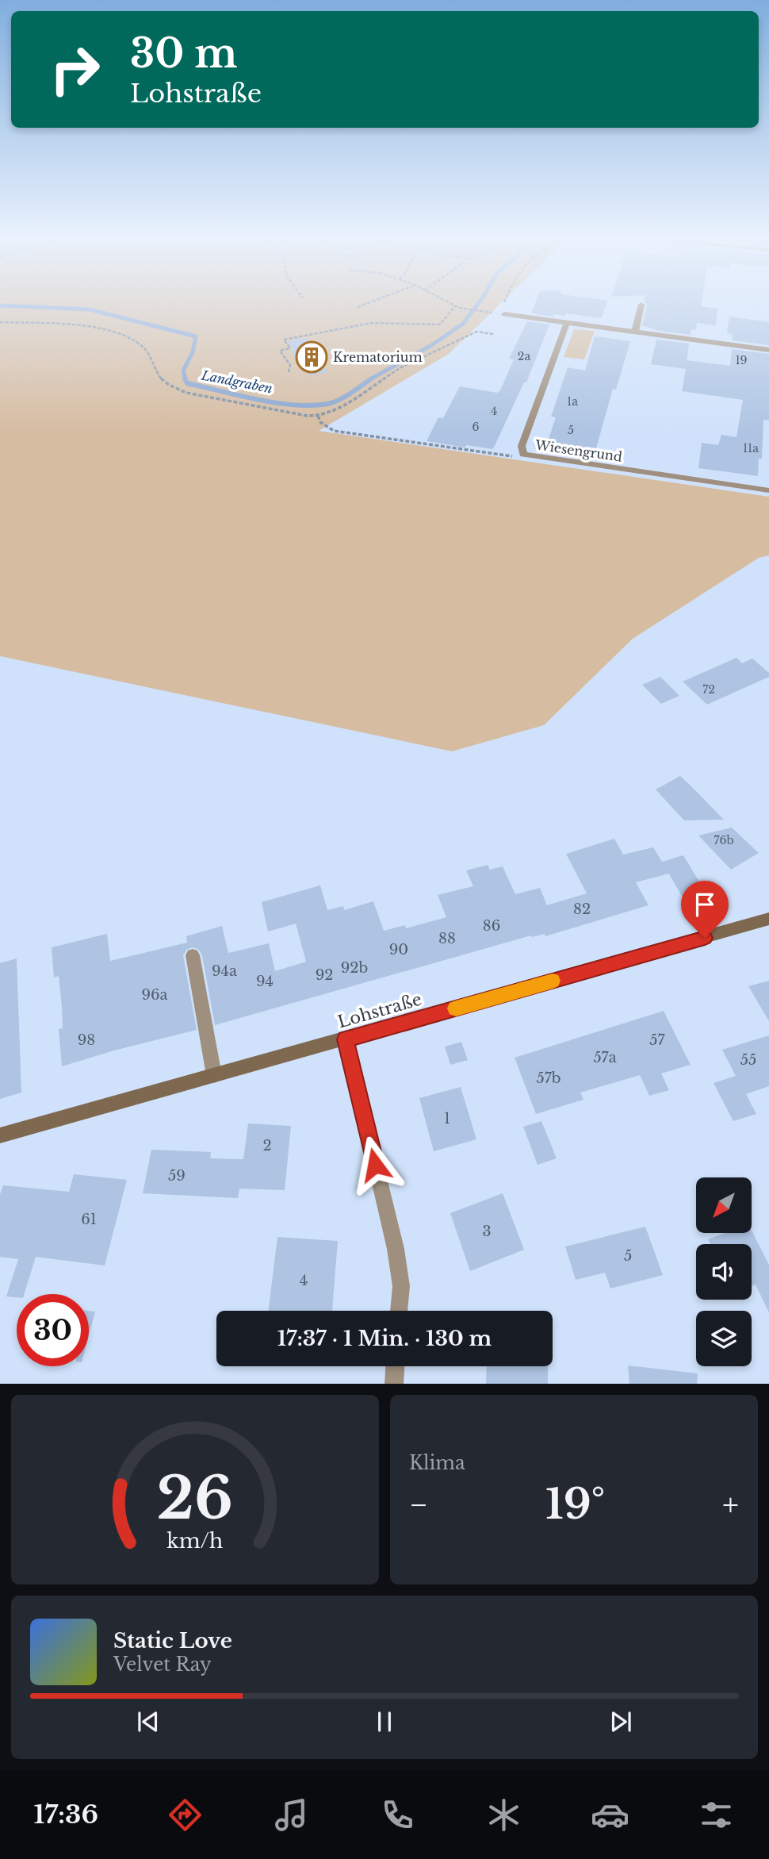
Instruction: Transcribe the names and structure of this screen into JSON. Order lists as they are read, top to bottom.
{
  "streets": {
    "main road": ["Lohstraße"],
    "street": ["Wiesengrund"]
  },
  "water": ["Landgraben"],
  "places": {
    "building": ["Krematorium"]
  },
  "house_numbers": [
    "2a",
    "19",
    "1a",
    "4",
    "6",
    "5",
    "11a",
    "72",
    "76b",
    "82",
    "86",
    "88",
    "90",
    "92b",
    "94a",
    "92",
    "94",
    "96a",
    "98",
    "57",
    "57a",
    "55",
    "57b",
    "1",
    "2",
    "59",
    "61",
    "3",
    "5",
    "4"
  ],
  "north": "bottom left",
  "page": {
    "turn": ["30 m", "Lohstraße"],
    "limit": "30",
    "trip": "17:37 · 1 Min. · 130 m",
    "tile": "Klima",
    "heat": ["−", "19°", "+"],
    "song": ["Static Love", "Velvet Ray"],
    "tabs": "17:36",
    "gauge": ["26", "km/h"]
  }
}
